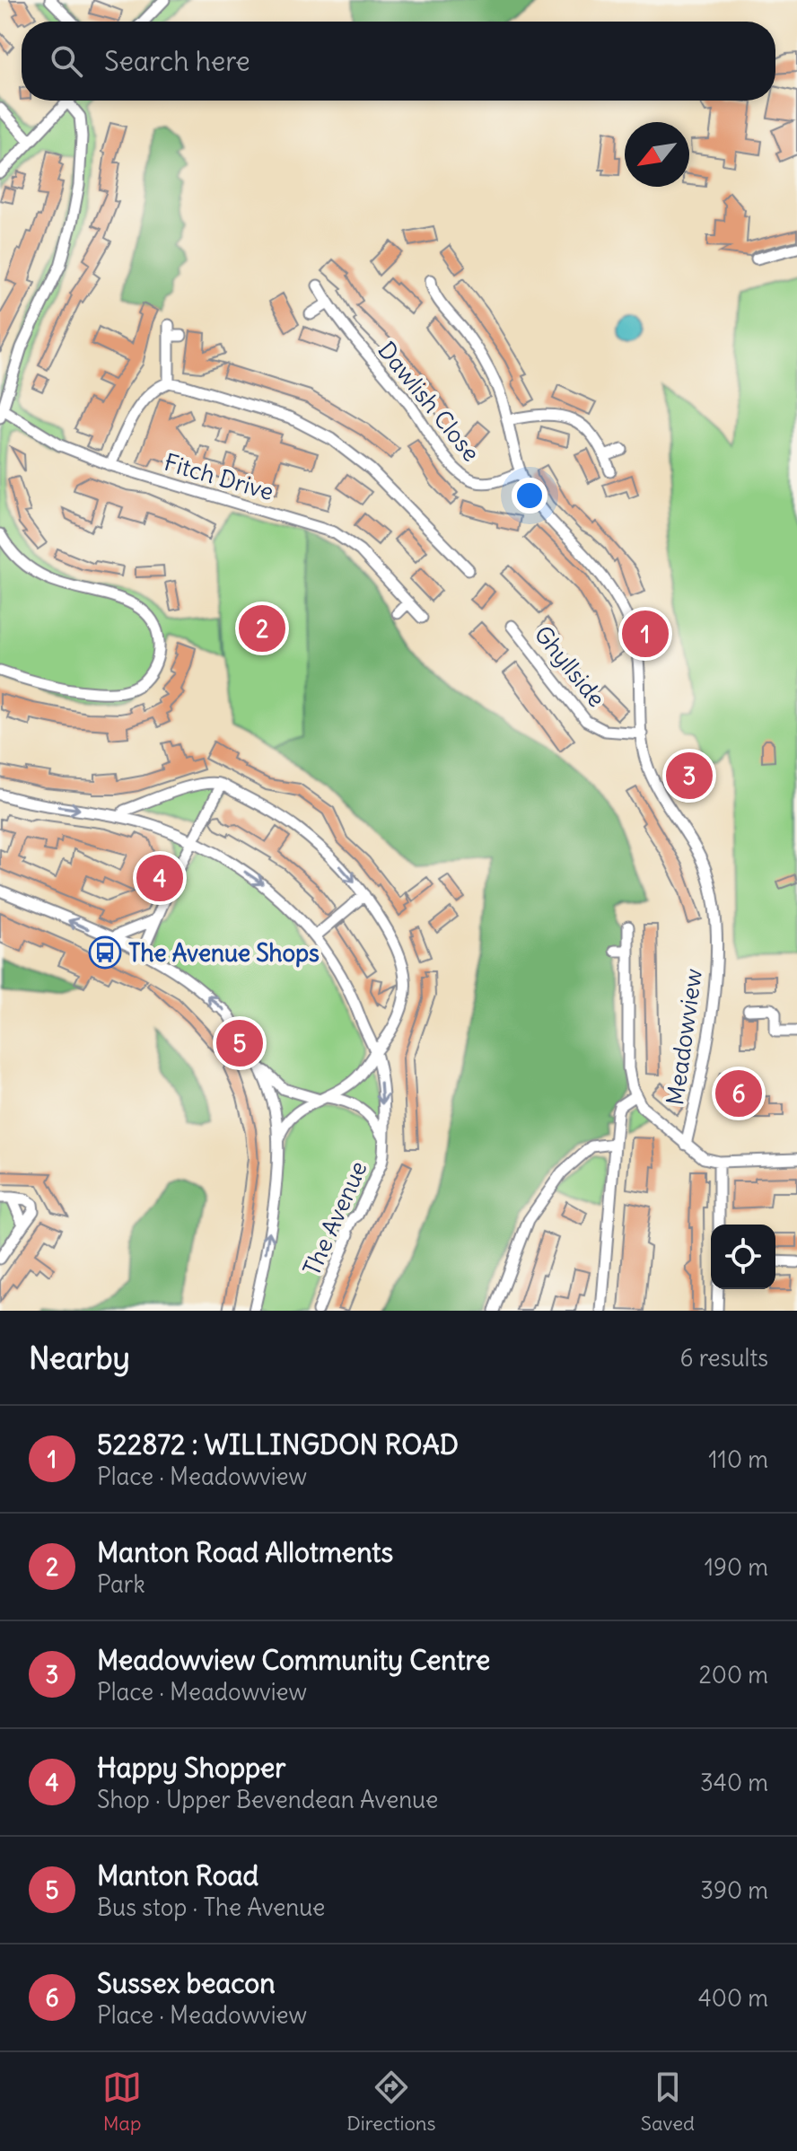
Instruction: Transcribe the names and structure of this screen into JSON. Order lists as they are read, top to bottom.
{
  "streets": {
    "street": [
      "Dawlish Close",
      "Fitch Drive",
      "Ghyllside",
      "Meadowview",
      "The Avenue"
    ]
  },
  "crossings": [
    ["Dawlish Close", "Meadowview"],
    ["Ghyllside", "Meadowview"]
  ],
  "places": {
    "bus stop": ["The Avenue Shops"]
  },
  "north": "bottom left",
  "page": {
    "search": "Search here",
    "pins": [
      "2",
      "1",
      "3",
      "4",
      "5",
      "6"
    ],
    "heading": ["Nearby", "6 results"],
    "list": [
      {
        "mark": "1",
        "name": "522872 : WILLINGDON ROAD",
        "note": "Place · Meadowview",
        "value": "110 m"
      },
      {
        "mark": "2",
        "name": "Manton Road Allotments",
        "note": "Park",
        "value": "190 m"
      },
      {
        "mark": "3",
        "name": "Meadowview Community Centre",
        "note": "Place · Meadowview",
        "value": "200 m"
      },
      {
        "mark": "4",
        "name": "Happy Shopper",
        "note": "Shop · Upper Bevendean Avenue",
        "value": "340 m"
      },
      {
        "mark": "5",
        "name": "Manton Road",
        "note": "Bus stop · The Avenue",
        "value": "390 m"
      },
      {
        "mark": "6",
        "name": "Sussex beacon",
        "note": "Place · Meadowview",
        "value": "400 m"
      }
    ],
    "nav": ["Map", "Directions", "Saved"]
  }
}
